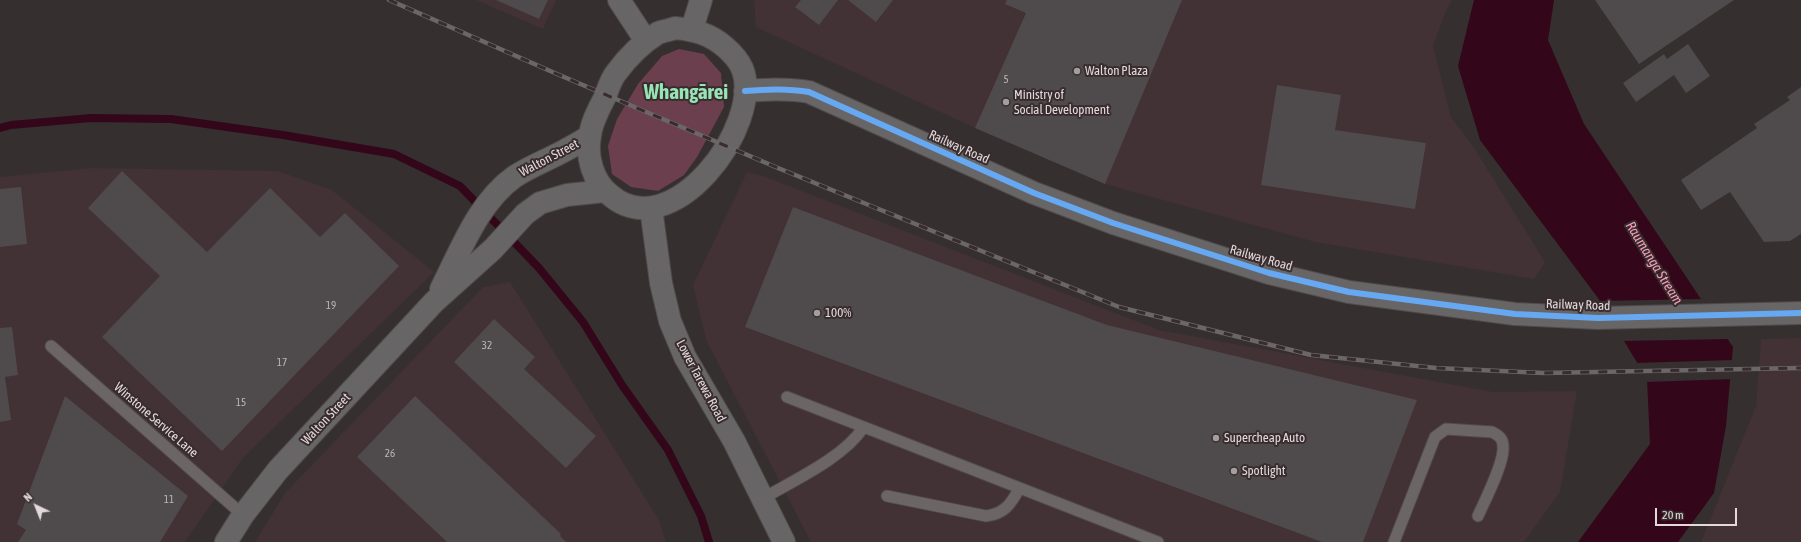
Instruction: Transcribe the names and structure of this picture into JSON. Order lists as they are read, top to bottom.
{
  "streets": {
    "main road": ["Railway Road", "Walton Street", "Lower Tarewa Road"],
    "lane": ["Winstone Service Lane"]
  },
  "crossings": [
    ["Walton Street", "Winstone Service Lane"]
  ],
  "districts": ["Whangārei"],
  "water": ["Raumanga Stream"],
  "places": [
    "Walton Plaza",
    "Ministry of Social Development",
    "100%",
    "Supercheap Auto",
    "Spotlight"
  ],
  "house_numbers": [
    "5",
    "19",
    "32",
    "17",
    "15",
    "26",
    "11"
  ],
  "scale_bar": "20 m",
  "north": "top left"
}
